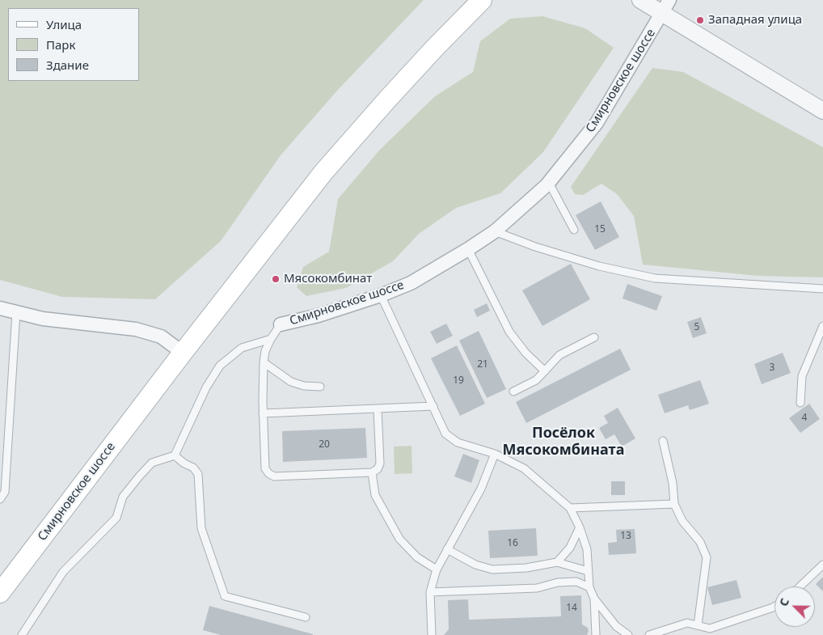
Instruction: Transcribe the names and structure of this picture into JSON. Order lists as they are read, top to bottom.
{
  "streets": {
    "main road": ["Смирновское шоссе"]
  },
  "districts": ["Посёлок Мясокомбината"],
  "places": ["Западная улица", "Мясокомбинат"],
  "house_numbers": [
    "15",
    "5",
    "21",
    "3",
    "19",
    "4",
    "20",
    "13",
    "16",
    "14"
  ],
  "legend": ["Улица", "Парк", "Здание"],
  "north": "top left"
}
